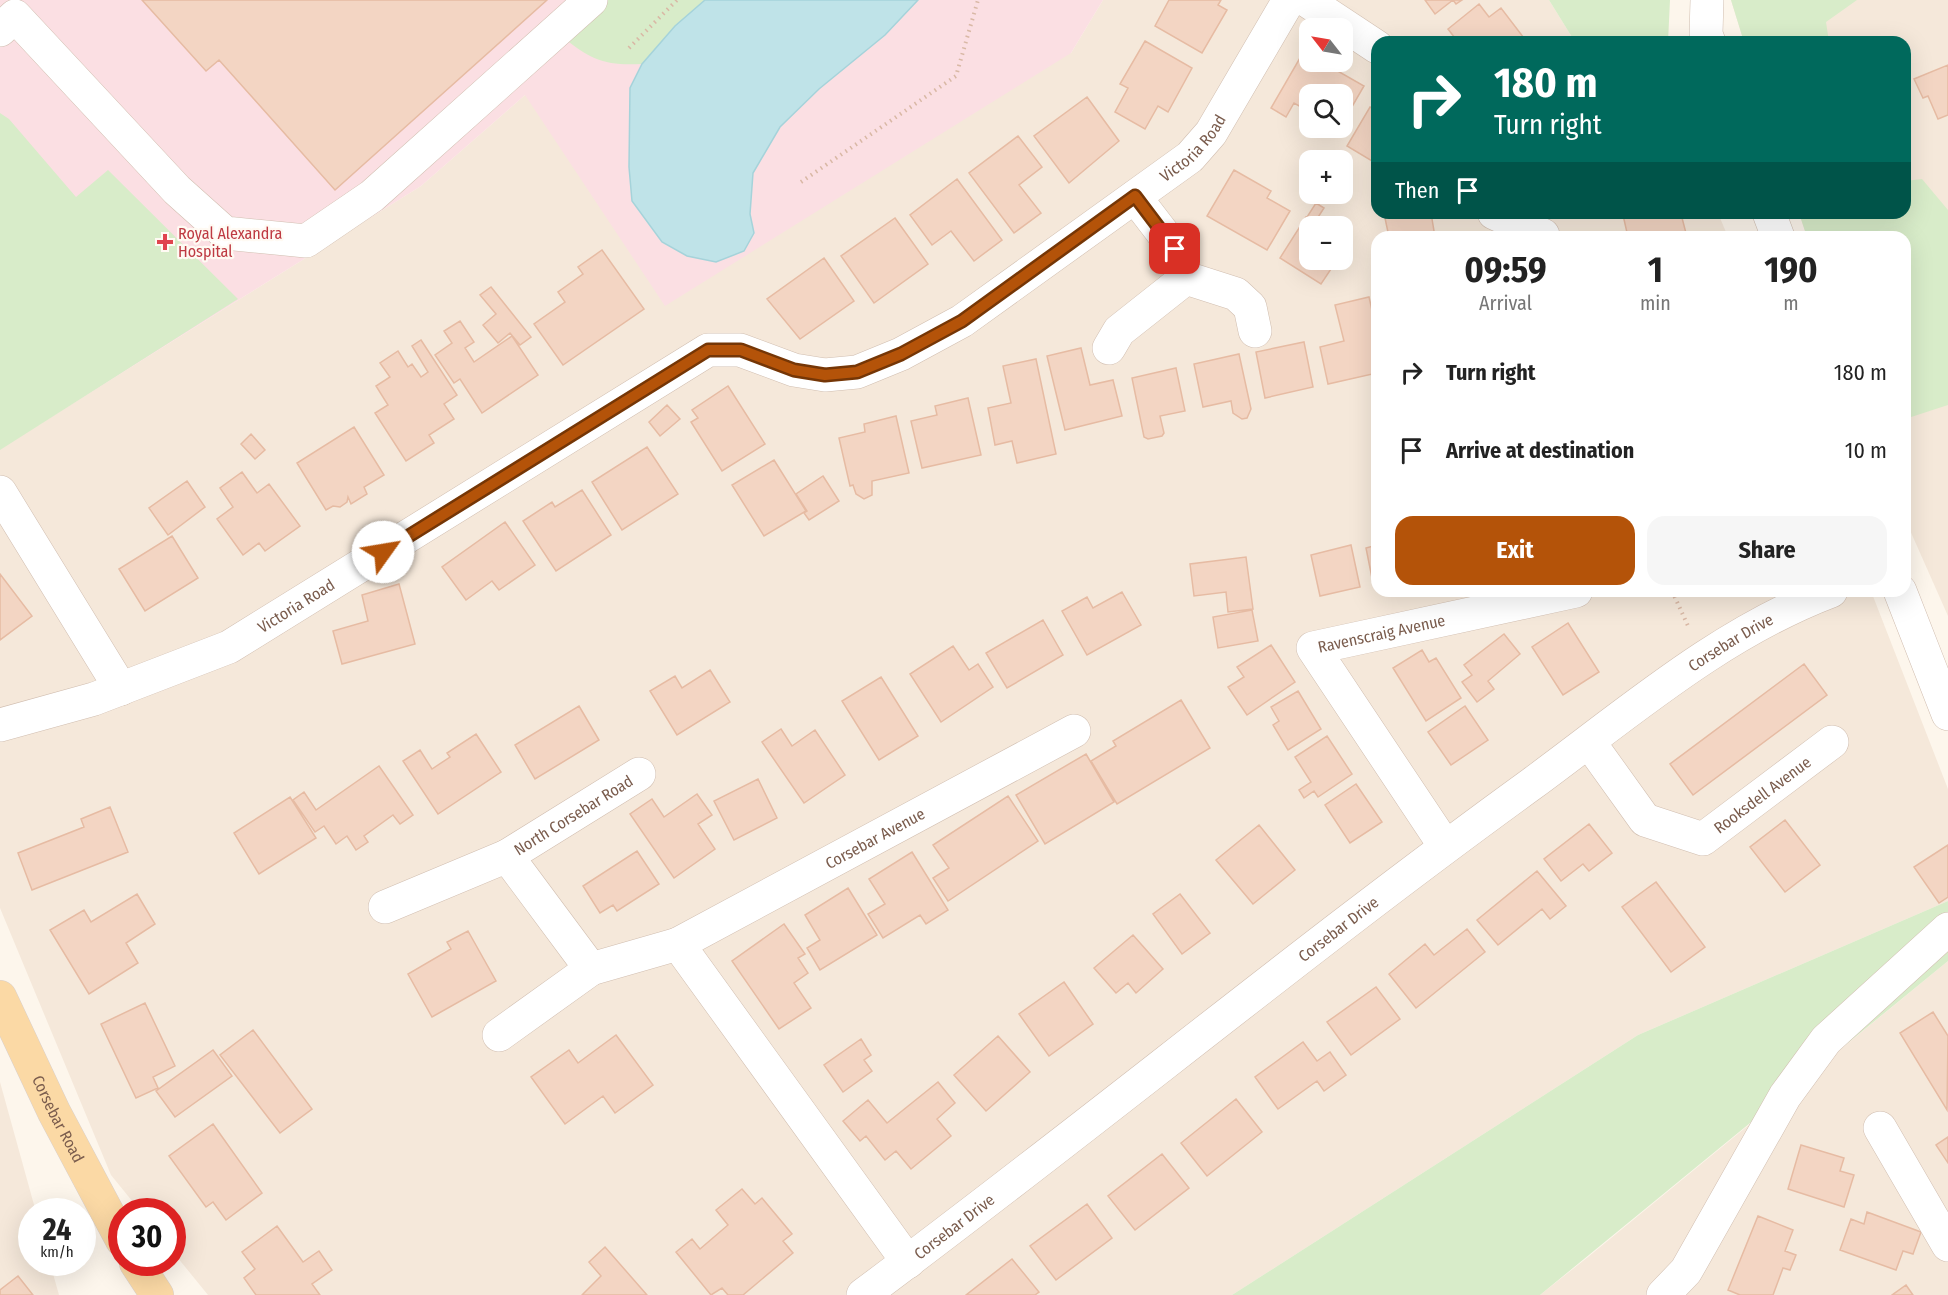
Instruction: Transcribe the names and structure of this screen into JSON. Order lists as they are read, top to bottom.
{
  "streets": {
    "main road": ["Corsebar Road"],
    "street": [
      "Victoria Road",
      "Ravenscraig Avenue",
      "Corsebar Drive",
      "Rooksdell Avenue",
      "North Corsebar Road",
      "Corsebar Avenue"
    ]
  },
  "crossings": [
    ["Ravenscraig Avenue", "Corsebar Drive"],
    ["Corsebar Drive", "Rooksdell Avenue"],
    ["North Corsebar Road", "Corsebar Avenue"]
  ],
  "places": {
    "health": ["Royal Alexandra Hospital"]
  },
  "north": "top left",
  "page": {
    "map_buttons": ["+", "−"],
    "turn": ["180 m", "Turn right"],
    "then": "Then",
    "eta": [
      "09:59",
      "Arrival",
      "1",
      "min",
      "190",
      "m"
    ],
    "list": [
      {
        "name": "Turn right",
        "value": "180 m"
      },
      {
        "name": "Arrive at destination",
        "value": "10 m"
      }
    ],
    "buttons": ["Exit", "Share"],
    "speed": "24 km/h",
    "limit": "30"
  }
}
